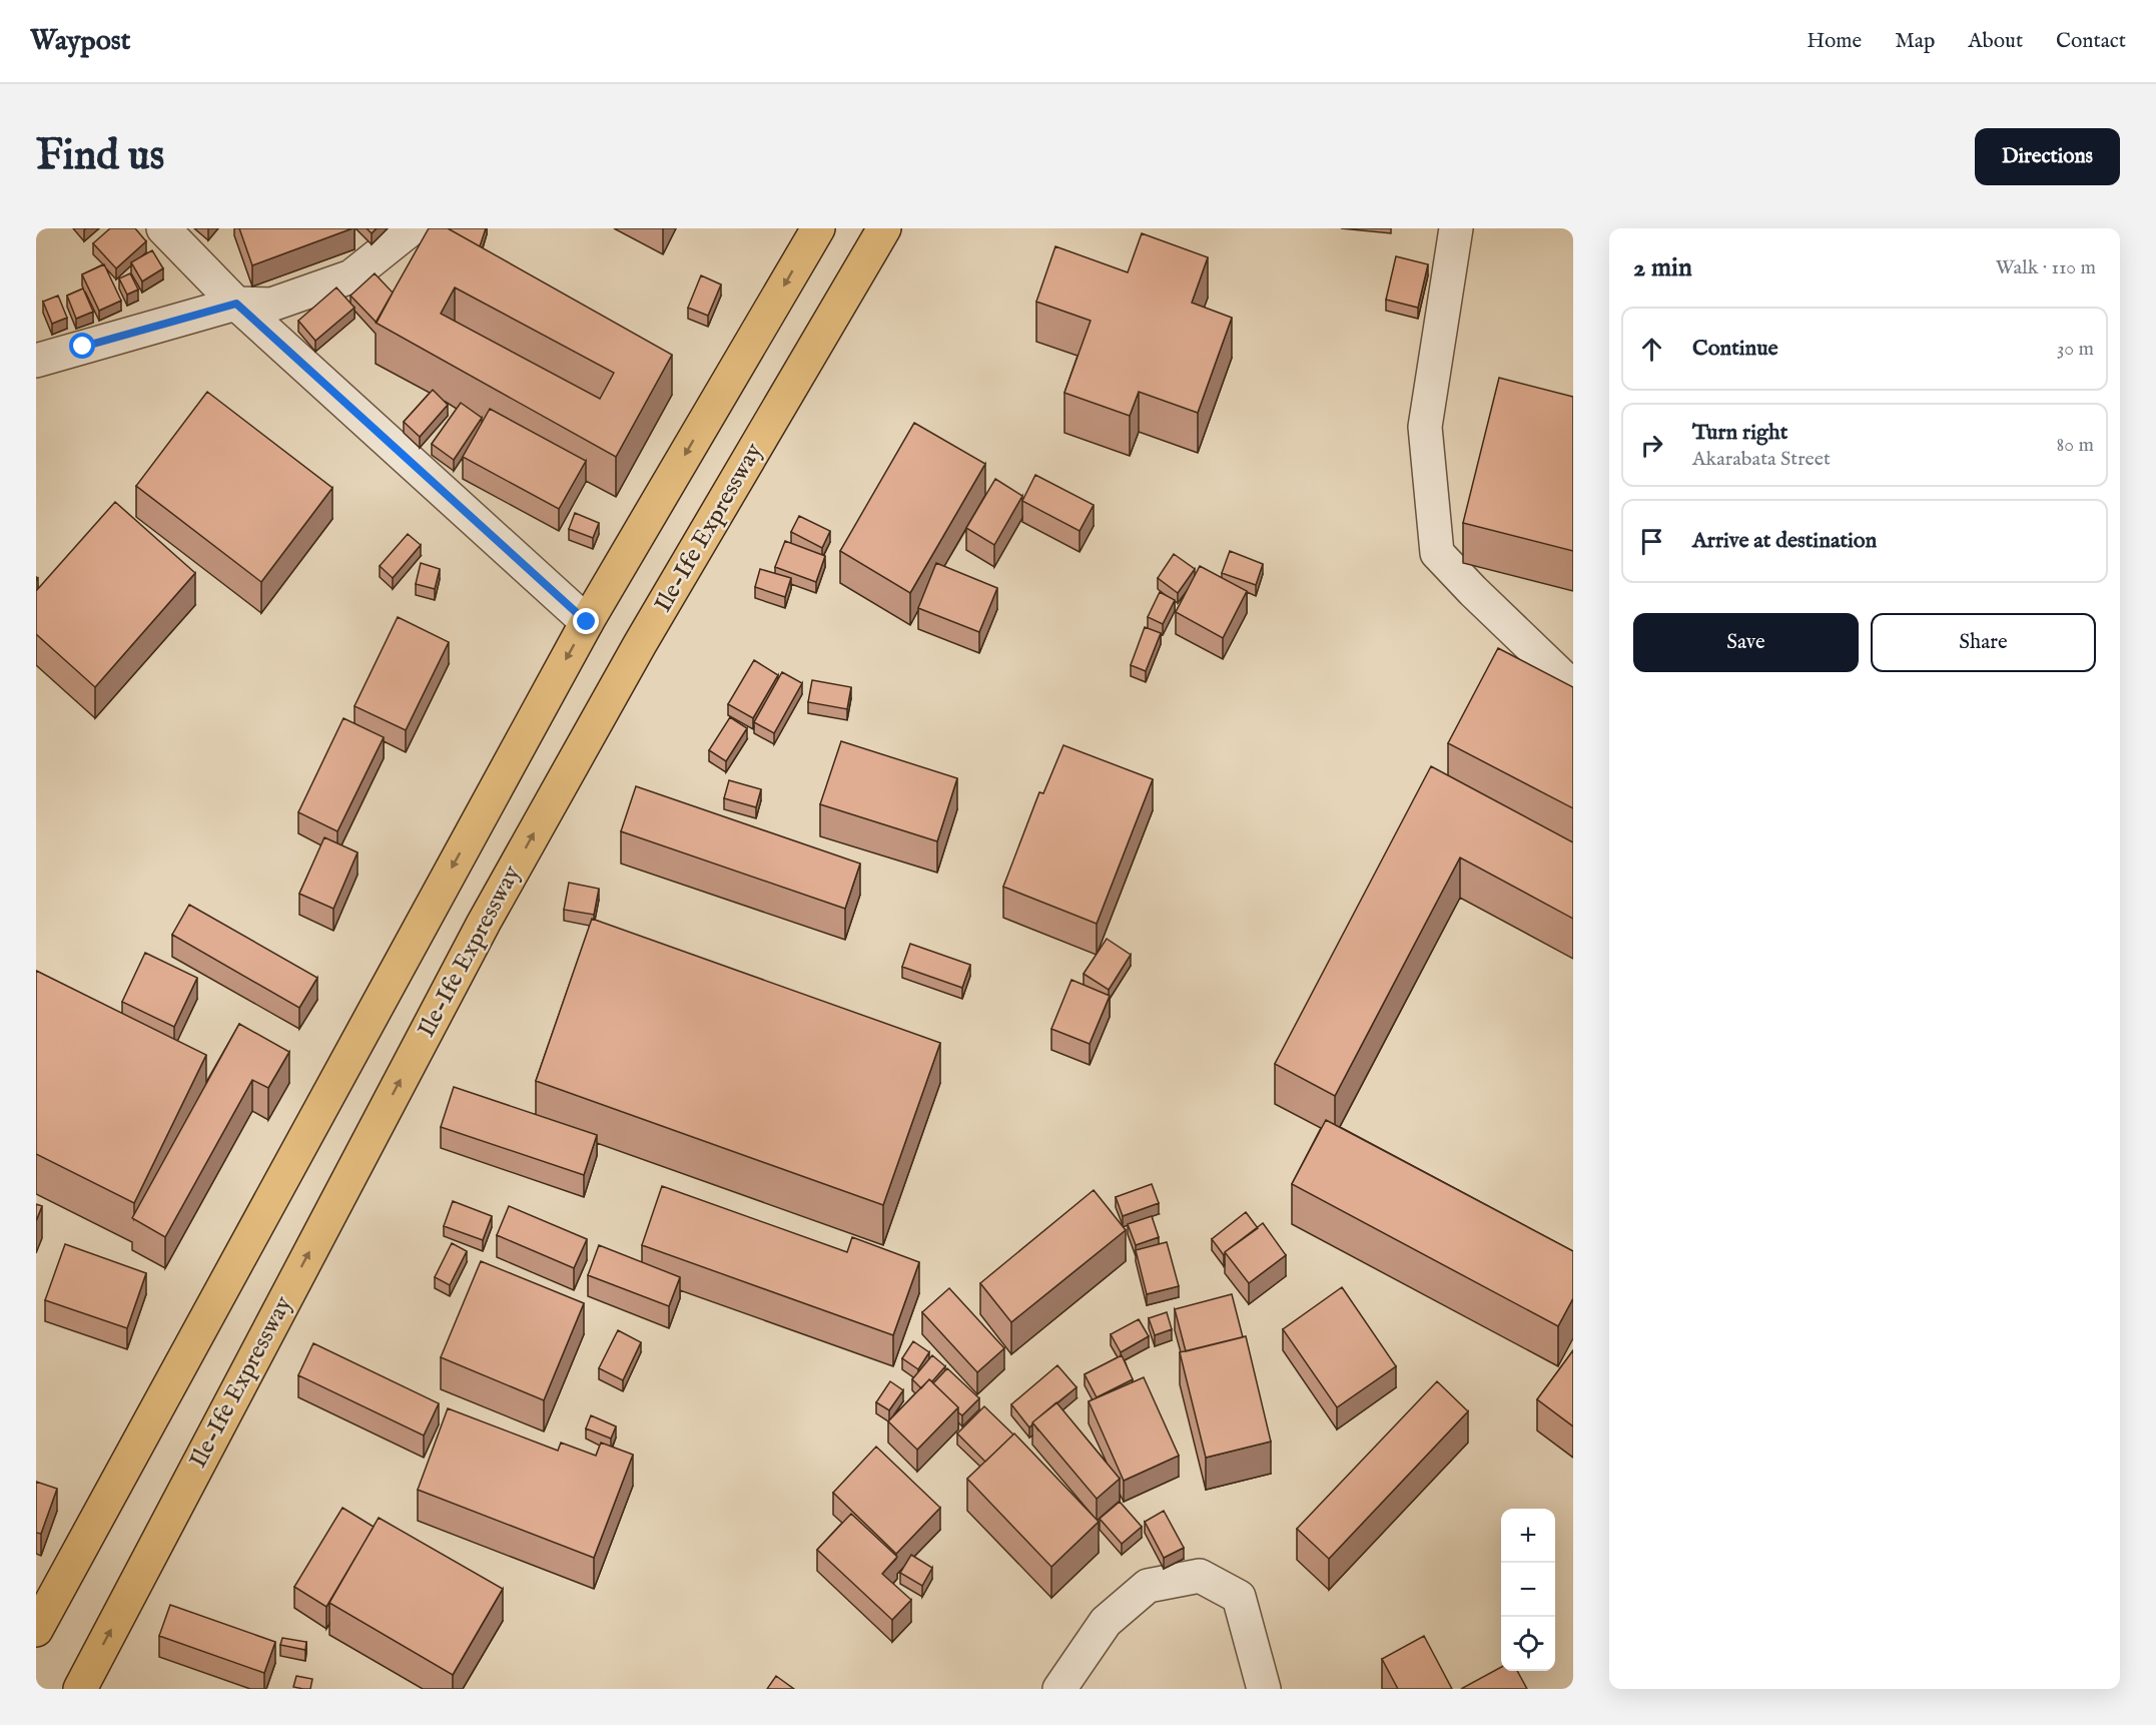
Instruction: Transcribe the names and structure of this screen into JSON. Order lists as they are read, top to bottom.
{
  "streets": {
    "main road": ["Ile-Ife Expressway"]
  },
  "page": {
    "header": "Waypost",
    "nav": [
      "Home",
      "Map",
      "About",
      "Contact"
    ],
    "buttons": [
      "Directions",
      ["Save", "Share"]
    ],
    "title": "Find us",
    "heading": ["2 min", "Walk · 110 m"],
    "list": [
      ["Continue", "30 m"],
      ["Turn right", "Akarabata Street", "80 m"],
      "Arrive at destination"
    ],
    "map_buttons": ["+", "−"]
  }
}
